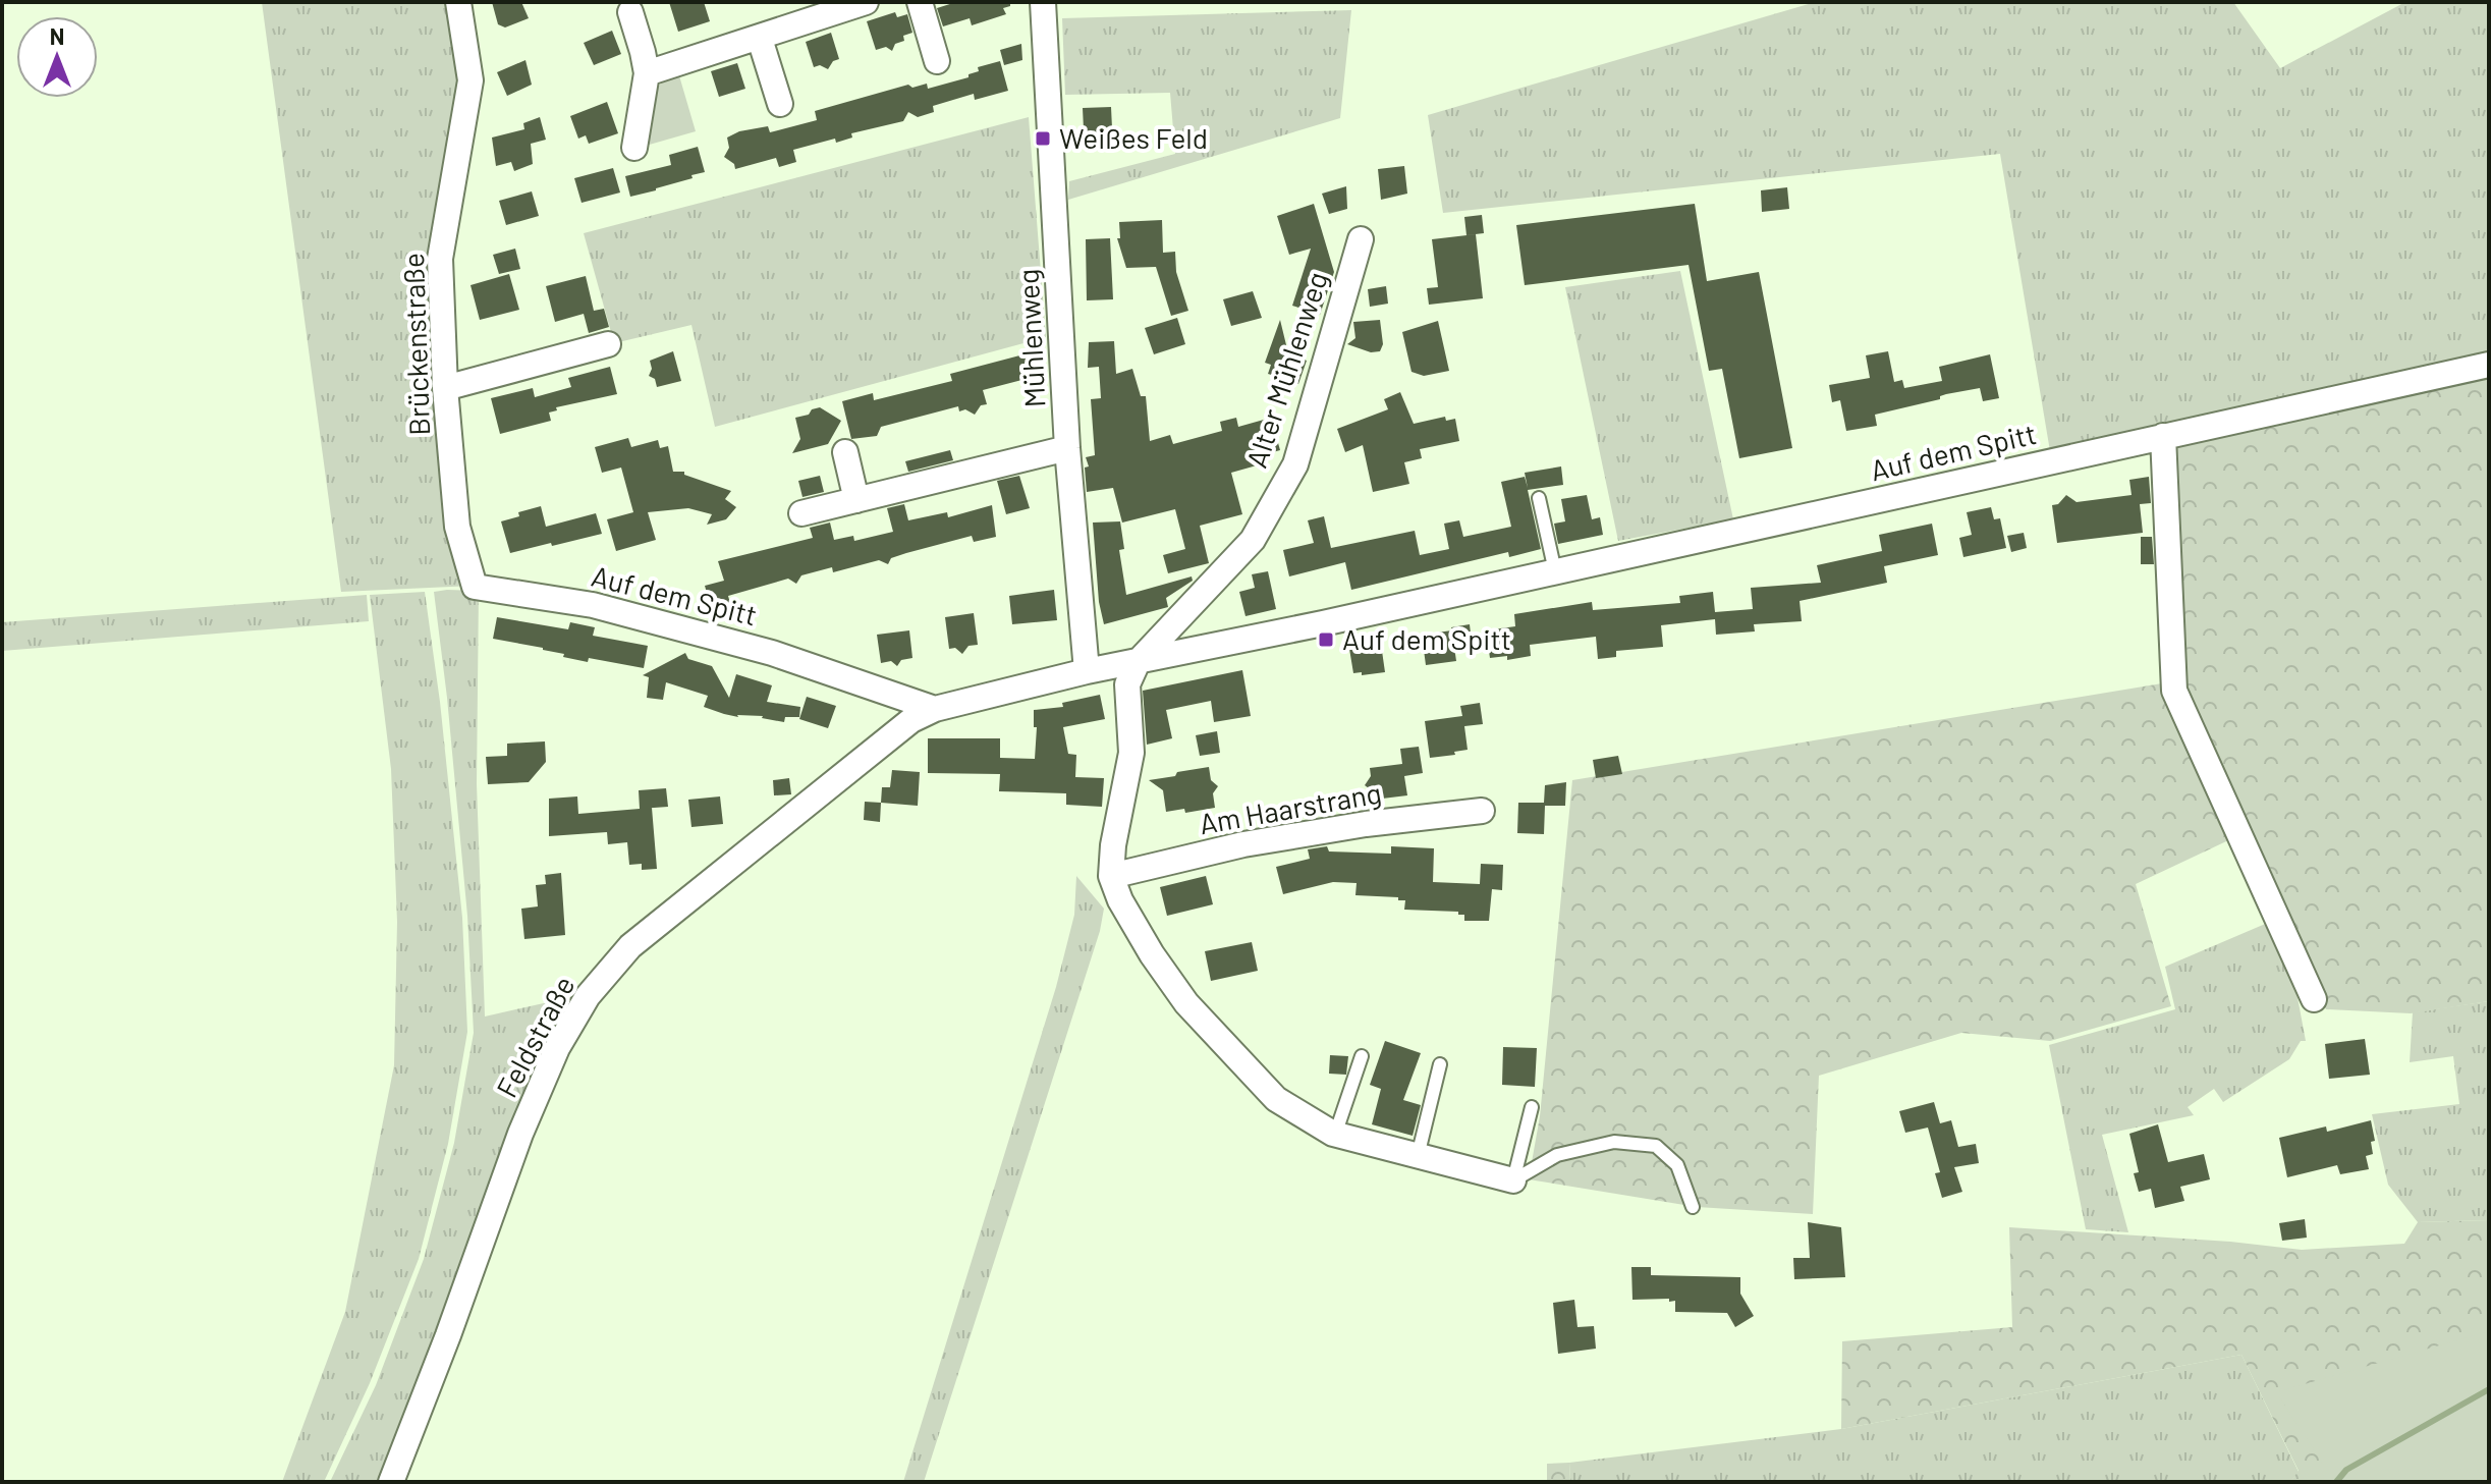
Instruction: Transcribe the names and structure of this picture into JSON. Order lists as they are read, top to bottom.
{
  "streets": {
    "street": [
      "Mühlenweg",
      "Brückenstraße",
      "Alter Mühlenweg",
      "Auf dem Spitt",
      "Am Haarstrang",
      "Feldstraße"
    ]
  },
  "crossings": [
    ["Mühlenweg", "Auf dem Spitt"],
    ["Brückenstraße", "Auf dem Spitt"],
    ["Alter Mühlenweg", "Auf dem Spitt"],
    ["Auf dem Spitt", "Feldstraße"]
  ],
  "places": {
    "transit": ["Weißes Feld", "Auf dem Spitt"]
  },
  "north": "top"
}
